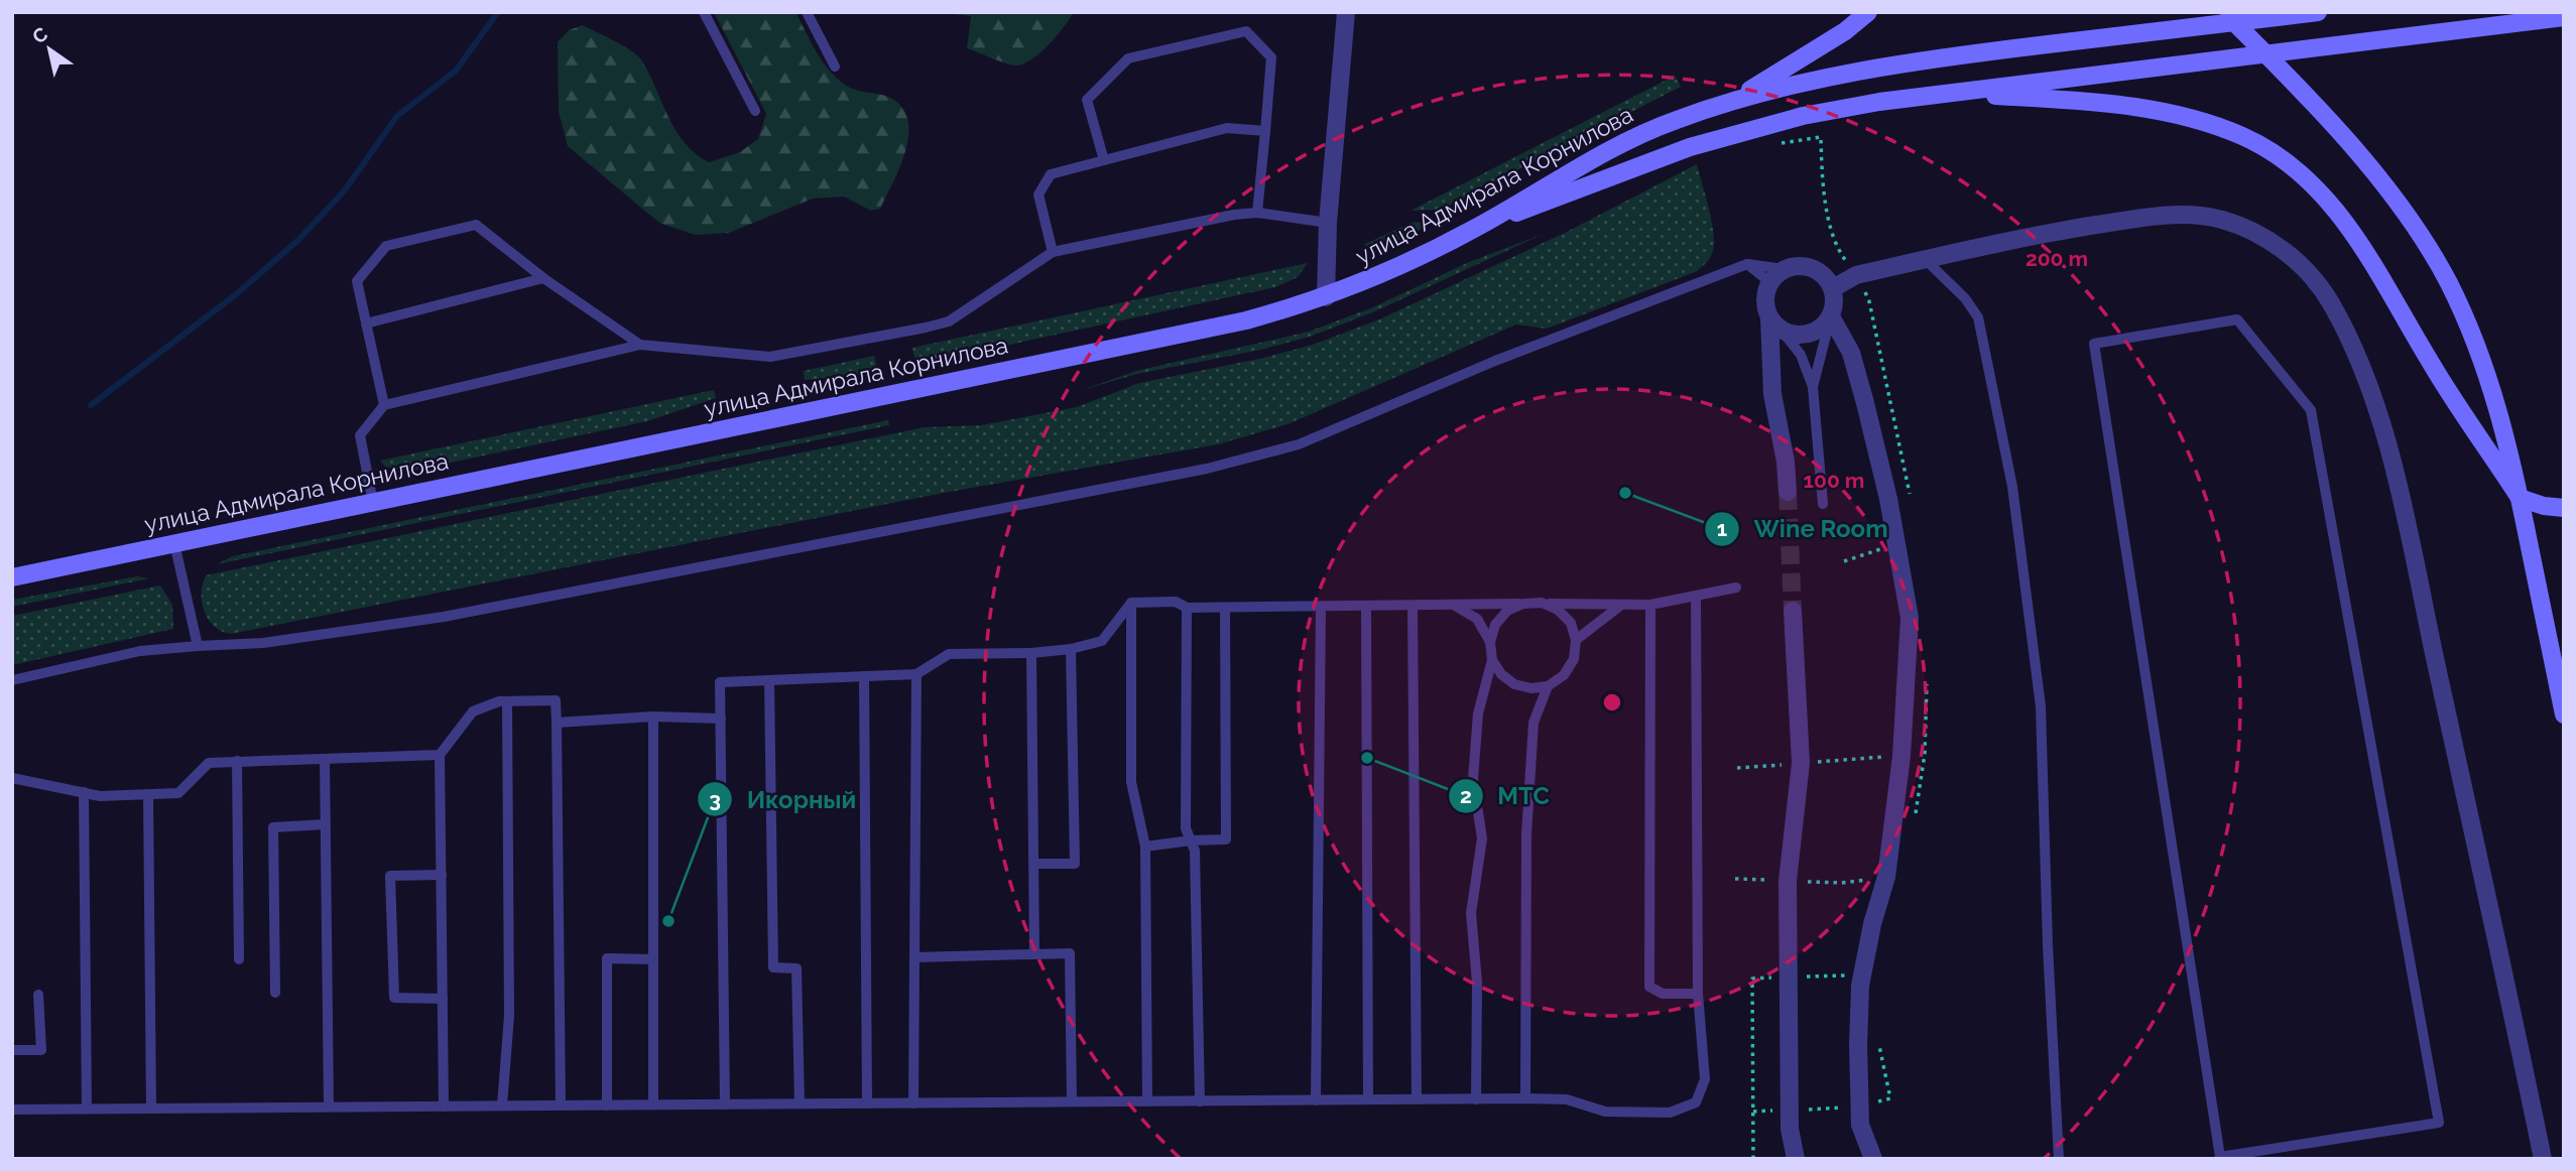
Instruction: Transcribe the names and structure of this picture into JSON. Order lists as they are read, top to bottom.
{
  "streets": {
    "main road": ["улица Адмирала Корнилова"]
  },
  "places": ["Wine Room", "МТС", "Икорный"],
  "north": "top left",
  "rings": ["200 m", "100 m"]
}
